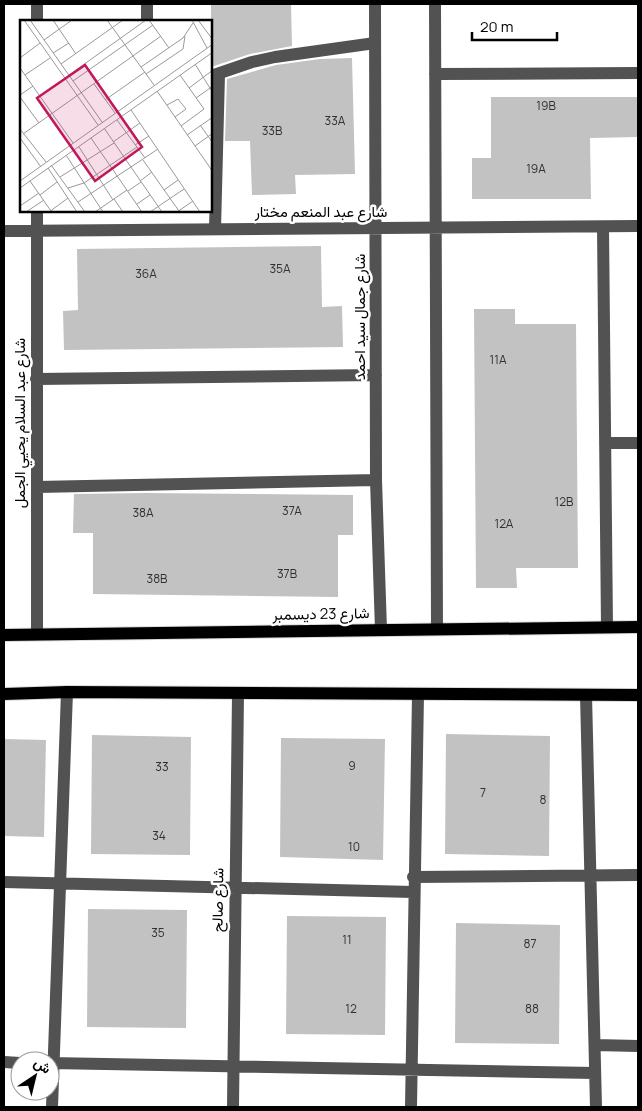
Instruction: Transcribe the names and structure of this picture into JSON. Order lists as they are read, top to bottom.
{
  "streets": {
    "main road": ["شارع 23 ديسمبر"],
    "street": [
      "شارع عبد المنعم مختار",
      "شارع جمال سيد احمد",
      "شارع عبد السلام يحيي الجمل",
      "شارع صالح"
    ]
  },
  "crossings": [
    ["شارع عبد المنعم مختار", "شارع جمال سيد احمد"],
    ["شارع عبد المنعم مختار", "شارع عبد السلام يحيي الجمل"],
    ["شارع جمال سيد احمد", "شارع 23 ديسمبر"],
    ["شارع عبد السلام يحيي الجمل", "شارع 23 ديسمبر"]
  ],
  "house_numbers": [
    "19B",
    "33A",
    "33B",
    "19A",
    "35A",
    "36A",
    "11A",
    "12B",
    "37A",
    "38A",
    "12A",
    "37B",
    "38B",
    "9",
    "33",
    "7",
    "8",
    "34",
    "10",
    "35",
    "11",
    "87",
    "12",
    "88"
  ],
  "scale_bar": "20 m",
  "north": "top right"
}
